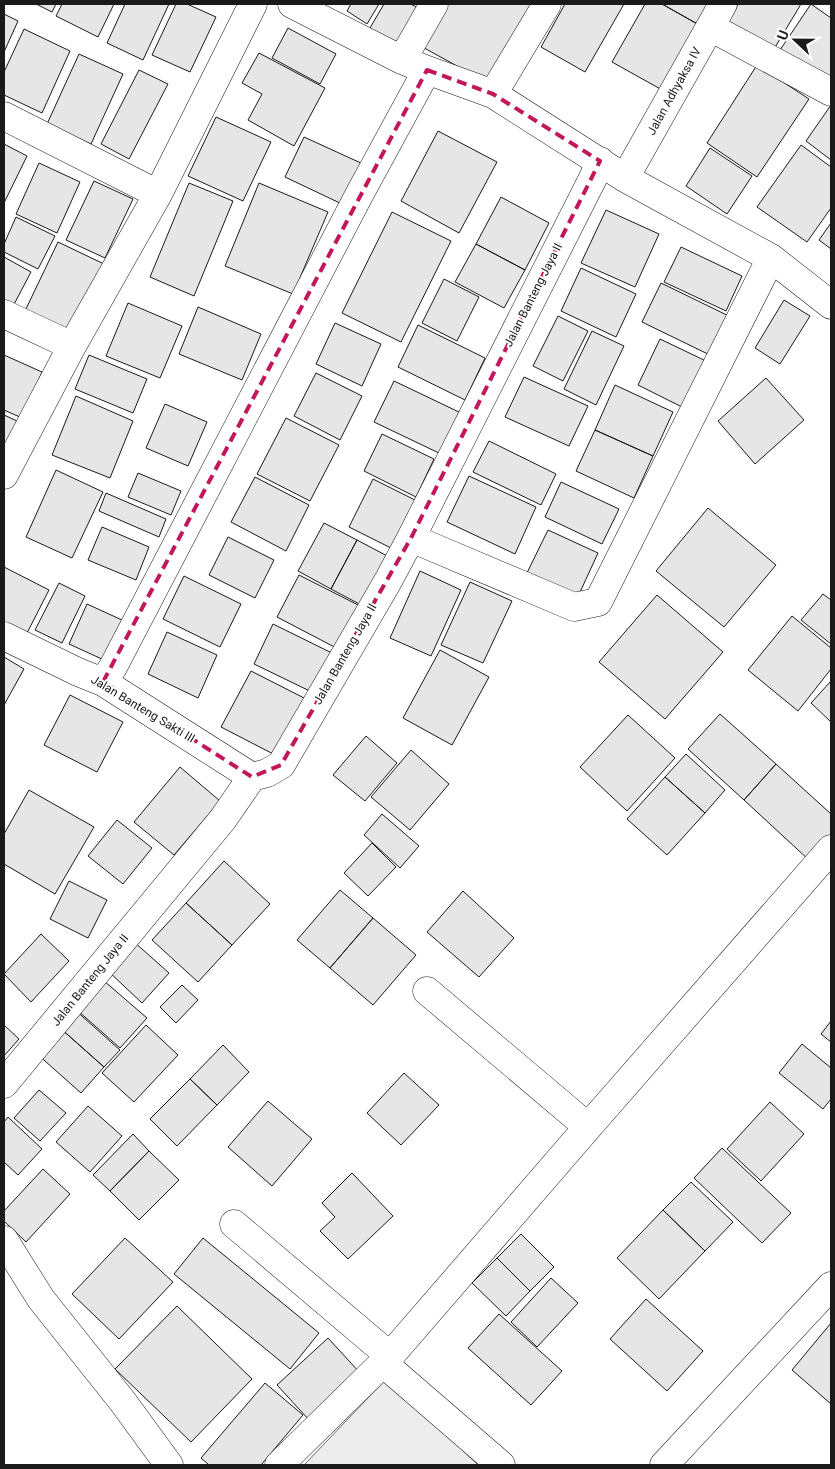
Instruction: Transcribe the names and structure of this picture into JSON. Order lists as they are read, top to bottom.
{
  "streets": {
    "street": ["Jalan Adhyaksa IV", "Jalan Banteng Jaya II", "Jalan Banteng Sakti III"]
  },
  "crossings": [
    ["Jalan Banteng Jaya II", "Jalan Banteng Sakti III"]
  ],
  "north": "left"
}
